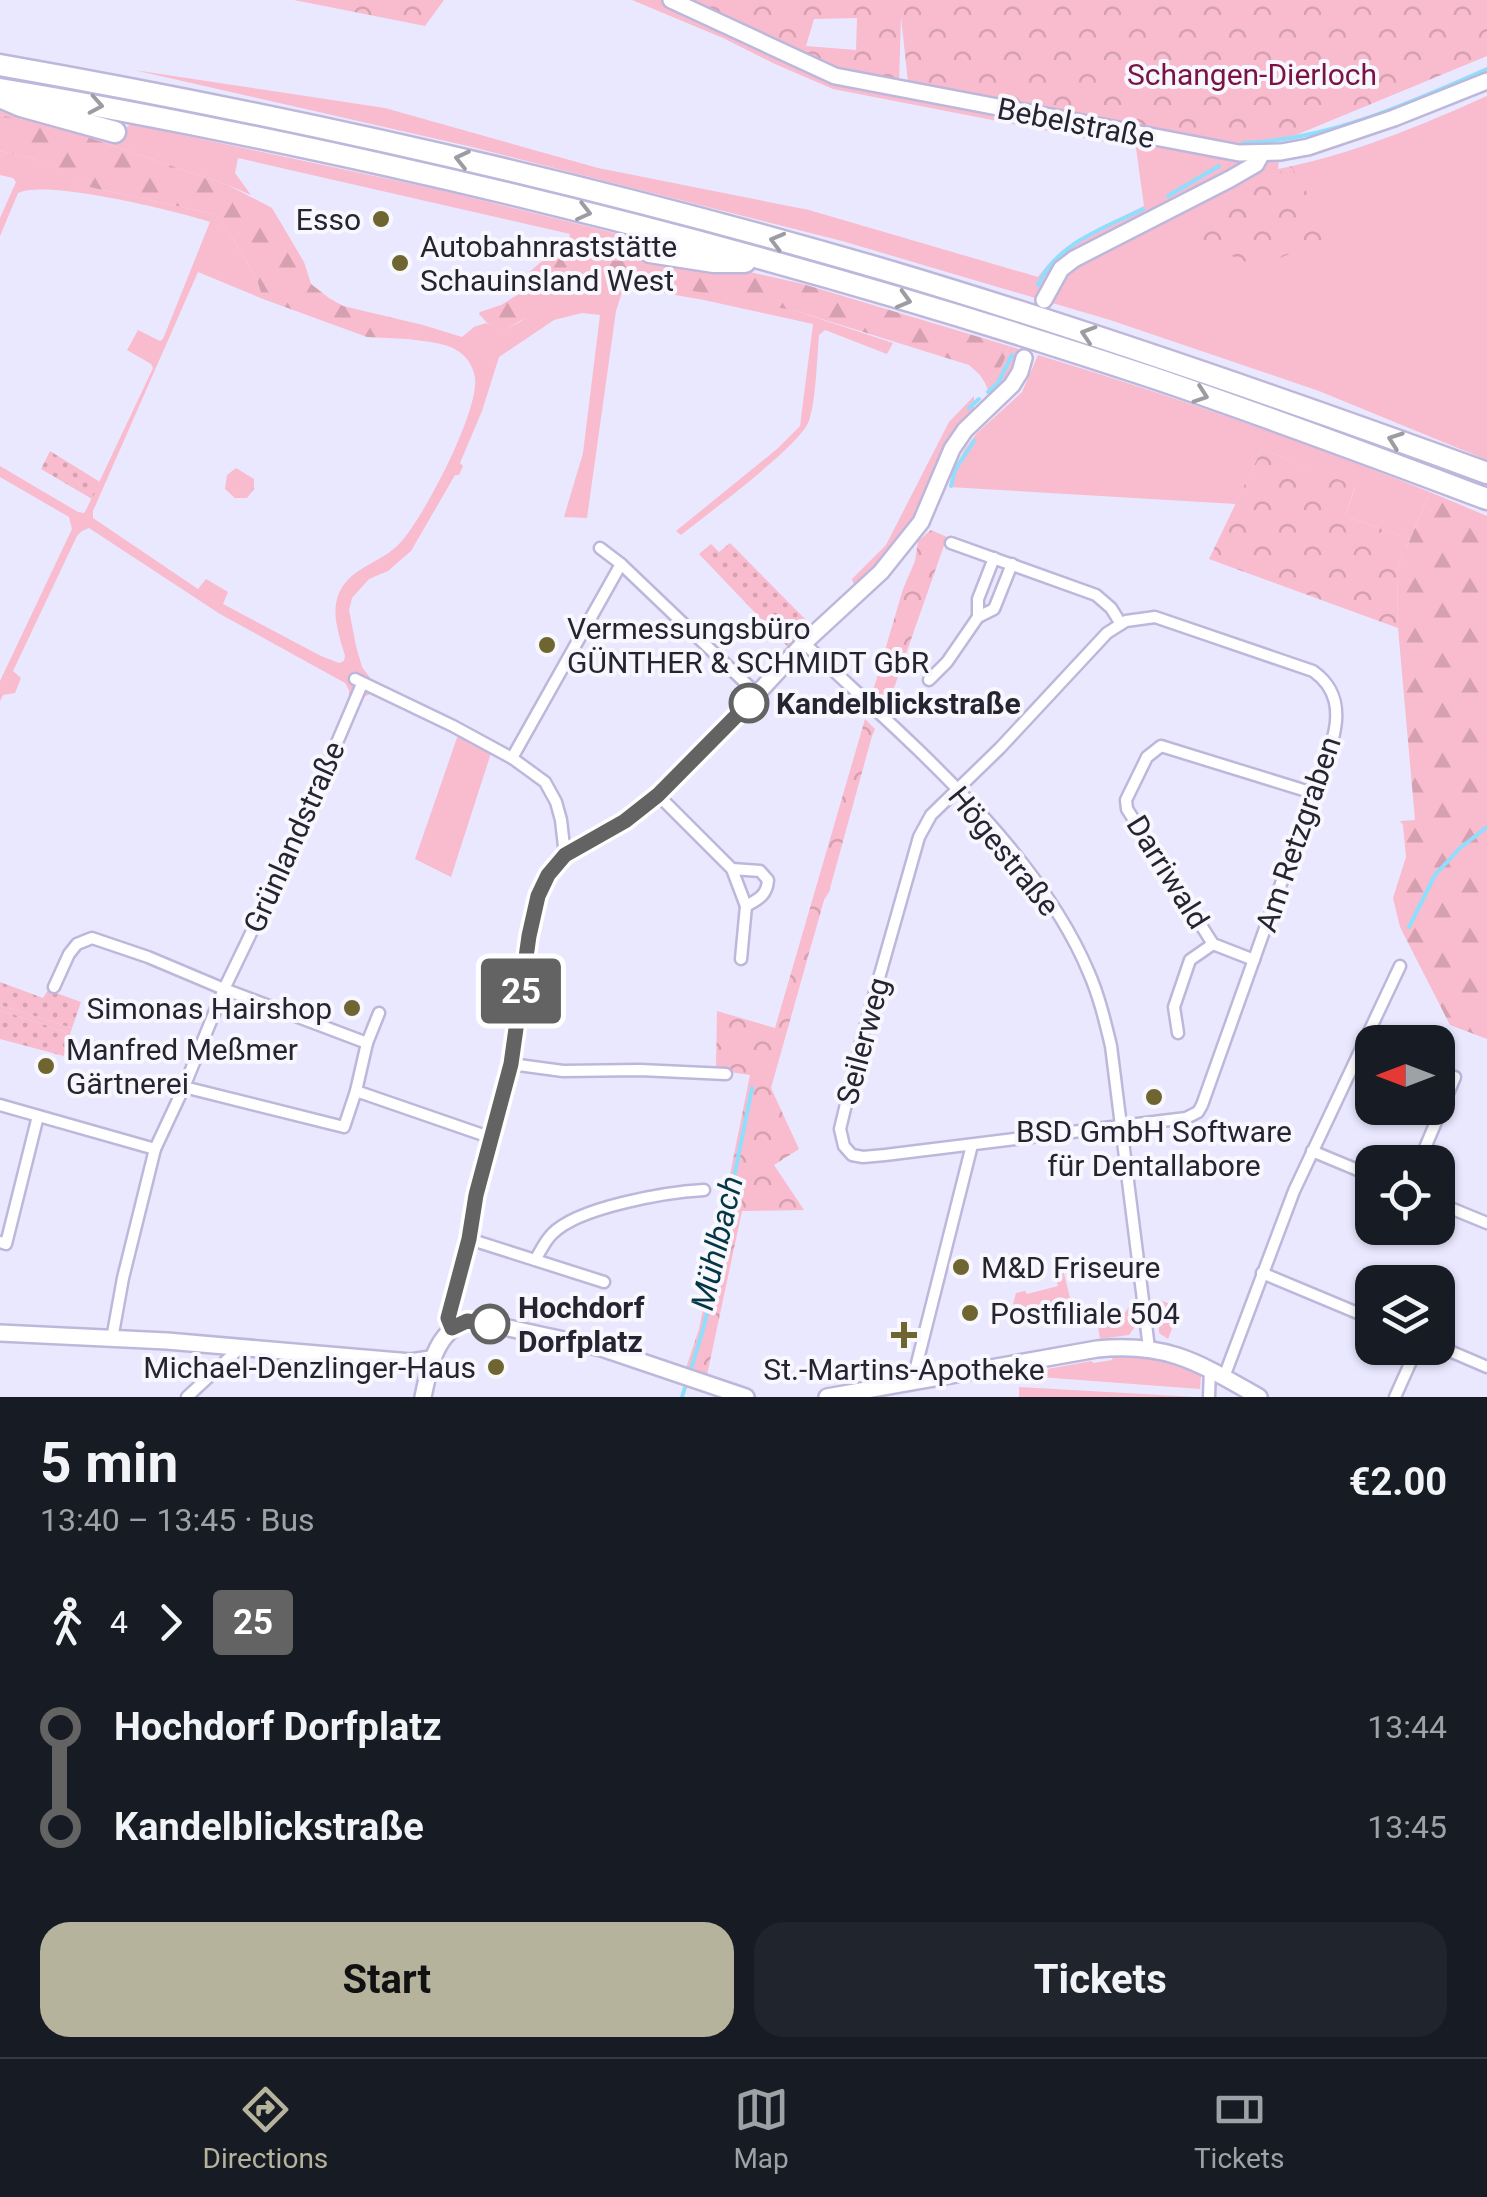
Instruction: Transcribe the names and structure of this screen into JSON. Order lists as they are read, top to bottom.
{
  "streets": {
    "street": [
      "Bebelstraße",
      "Am Retzgraben",
      "Grünlandstraße",
      "Högestraße",
      "Darriwald",
      "Seilerweg"
    ]
  },
  "crossings": [
    ["Am Retzgraben", "Högestraße"],
    ["Am Retzgraben", "Darriwald"],
    ["Am Retzgraben", "Seilerweg"],
    ["Högestraße", "Seilerweg"]
  ],
  "water": ["Mühlbach"],
  "parks": ["Schangen-Dierloch"],
  "places": {
    "other": [
      "Esso",
      "Autobahnraststätte Schauinsland West",
      "Vermessungsbüro GÜNTHER & SCHMIDT GbR",
      "Kandelblickstraße",
      "Simonas Hairshop",
      "Manfred Meßmer Gärtnerei",
      "BSD GmbH Software für Dentallabore",
      "M&D Friseure",
      "Postfiliale 504",
      "Hochdorf Dorfplatz",
      "Michael-Denzlinger-Haus"
    ],
    "health": ["St.-Martins-Apotheke"]
  },
  "lines": ["bus line 25"],
  "north": "left",
  "page": {
    "on_map": "25",
    "heading": ["5 min", "13:40 – 13:45 · Bus", "€2.00"],
    "legs": ["4", "25"],
    "list": [
      {
        "name": "Hochdorf Dorfplatz",
        "value": "13:44"
      },
      {
        "name": "Kandelblickstraße",
        "value": "13:45"
      }
    ],
    "buttons": ["Start", "Tickets"],
    "tabs": ["Directions", "Map", "Tickets"]
  }
}
